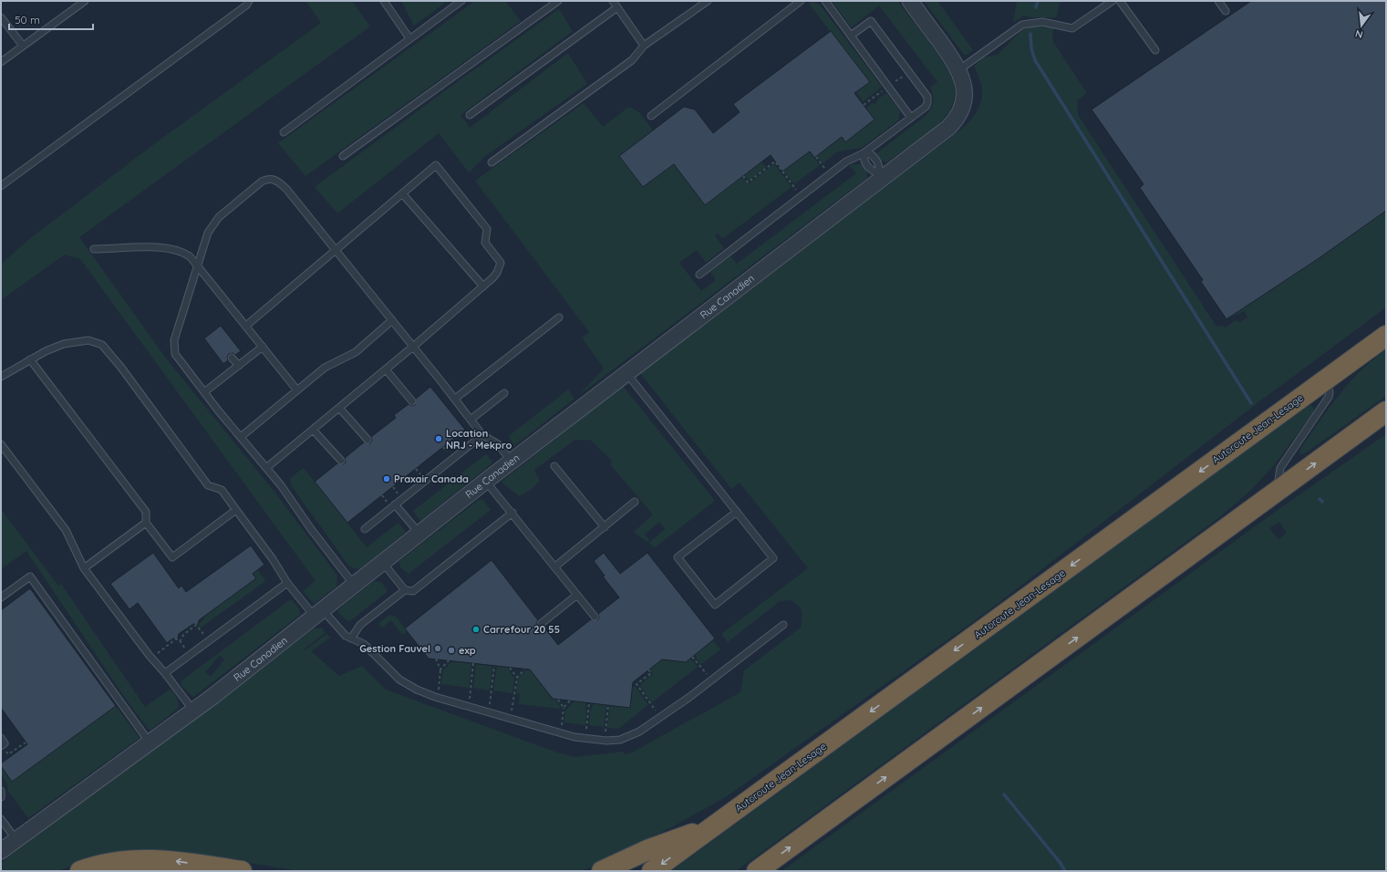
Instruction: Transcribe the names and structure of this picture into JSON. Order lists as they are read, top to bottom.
{
  "streets": {
    "highway": ["Autoroute Jean-Lesage"],
    "street": ["Rue Canadien"]
  },
  "places": [
    "Location NRJ - Mekpro",
    "Praxair Canada",
    "Carrefour 20 55",
    "Gestion Fauvel",
    "exp"
  ],
  "scale_bar": "50 m",
  "north": "bottom"
}
